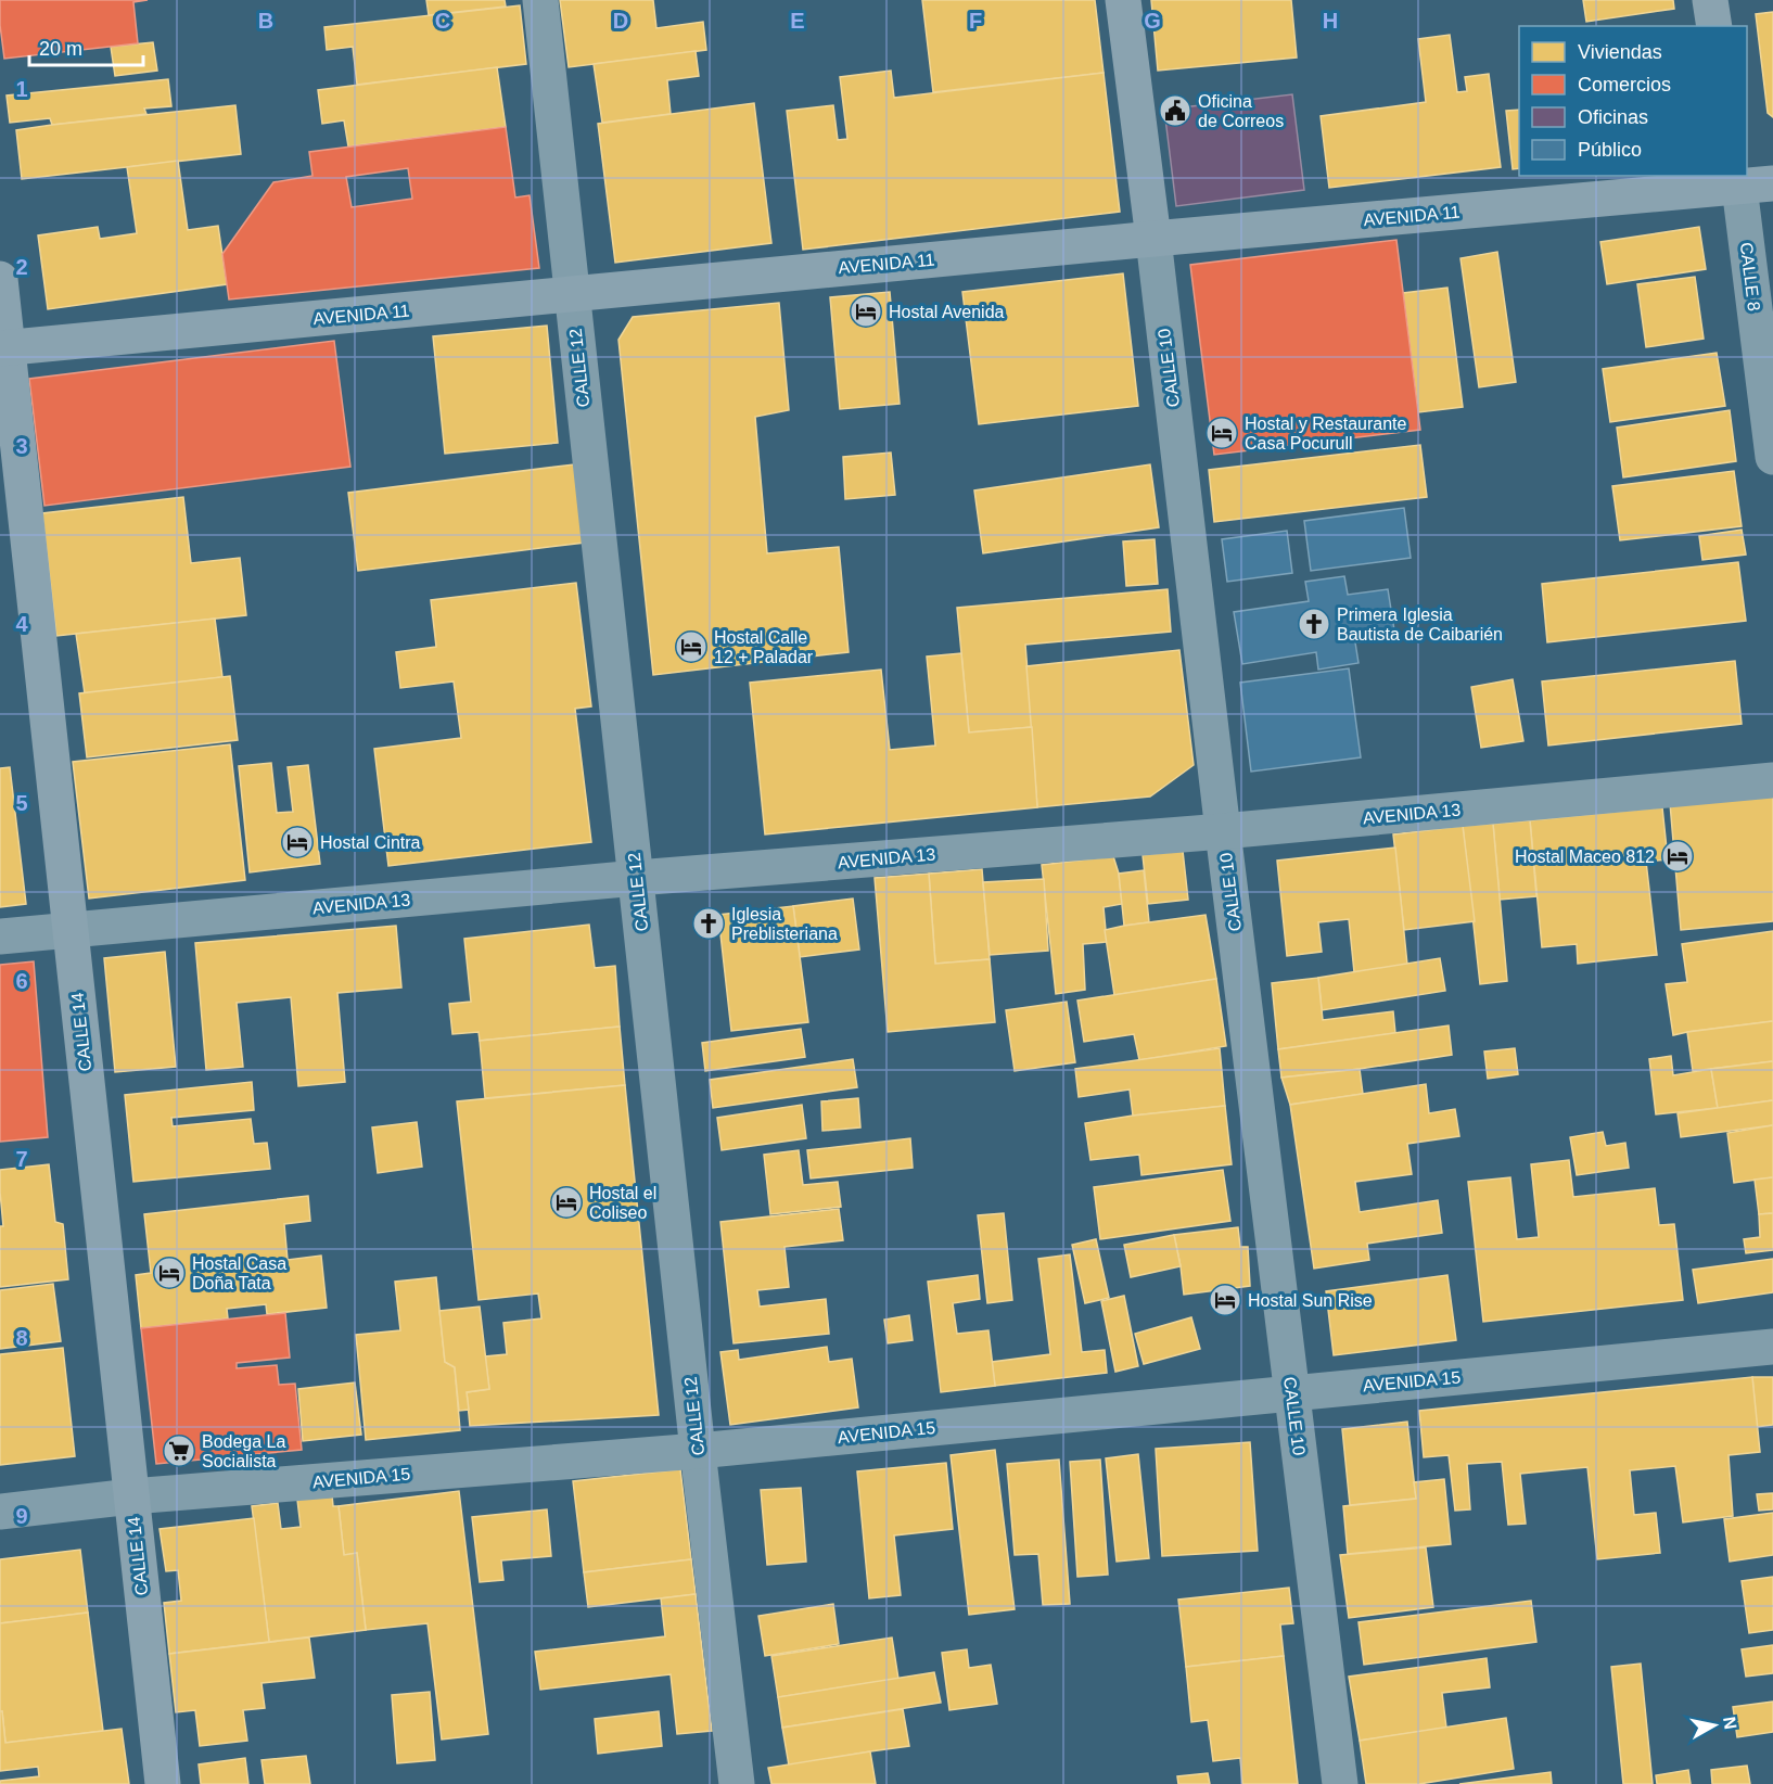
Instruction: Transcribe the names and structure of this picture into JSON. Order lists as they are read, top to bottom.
{
  "streets": {
    "street": [
      "AVENIDA 11",
      "CALLE 8",
      "CALLE 12",
      "CALLE 10",
      "AVENIDA 13",
      "CALLE 14",
      "AVENIDA 15"
    ]
  },
  "crossings": [
    ["AVENIDA 11", "CALLE 8"],
    ["AVENIDA 11", "CALLE 12"],
    ["AVENIDA 11", "CALLE 10"],
    ["AVENIDA 11", "CALLE 14"],
    ["CALLE 12", "AVENIDA 13"],
    ["CALLE 12", "AVENIDA 15"],
    ["CALLE 10", "AVENIDA 13"],
    ["CALLE 10", "AVENIDA 15"],
    ["AVENIDA 13", "CALLE 14"],
    ["CALLE 14", "AVENIDA 15"]
  ],
  "places": {
    "public building": ["Oficina de Correos"],
    "hotel": [
      "Hostal Avenida",
      "Hostal y Restaurante Casa Pocurull",
      "Hostal Calle 12 + Paladar",
      "Hostal Cintra",
      "Hostal Maceo 812",
      "Hostal el Coliseo",
      "Hostal Casa Doña Tata",
      "Hostal Sun Rise"
    ],
    "church": ["Primera Iglesia Bautista de Caibarién", "Iglesia Preblisteriana"],
    "supermarket": ["Bodega La Socialista"]
  },
  "legend": [
    "Viviendas",
    "Comercios",
    "Oficinas",
    "Público"
  ],
  "scale_bar": "20 m",
  "north": "right",
  "grid": {
    "columns": [
      "B",
      "C",
      "D",
      "E",
      "F",
      "G",
      "H"
    ],
    "rows": [
      "1",
      "2",
      "3",
      "4",
      "5",
      "6",
      "7",
      "8",
      "9"
    ]
  }
}
